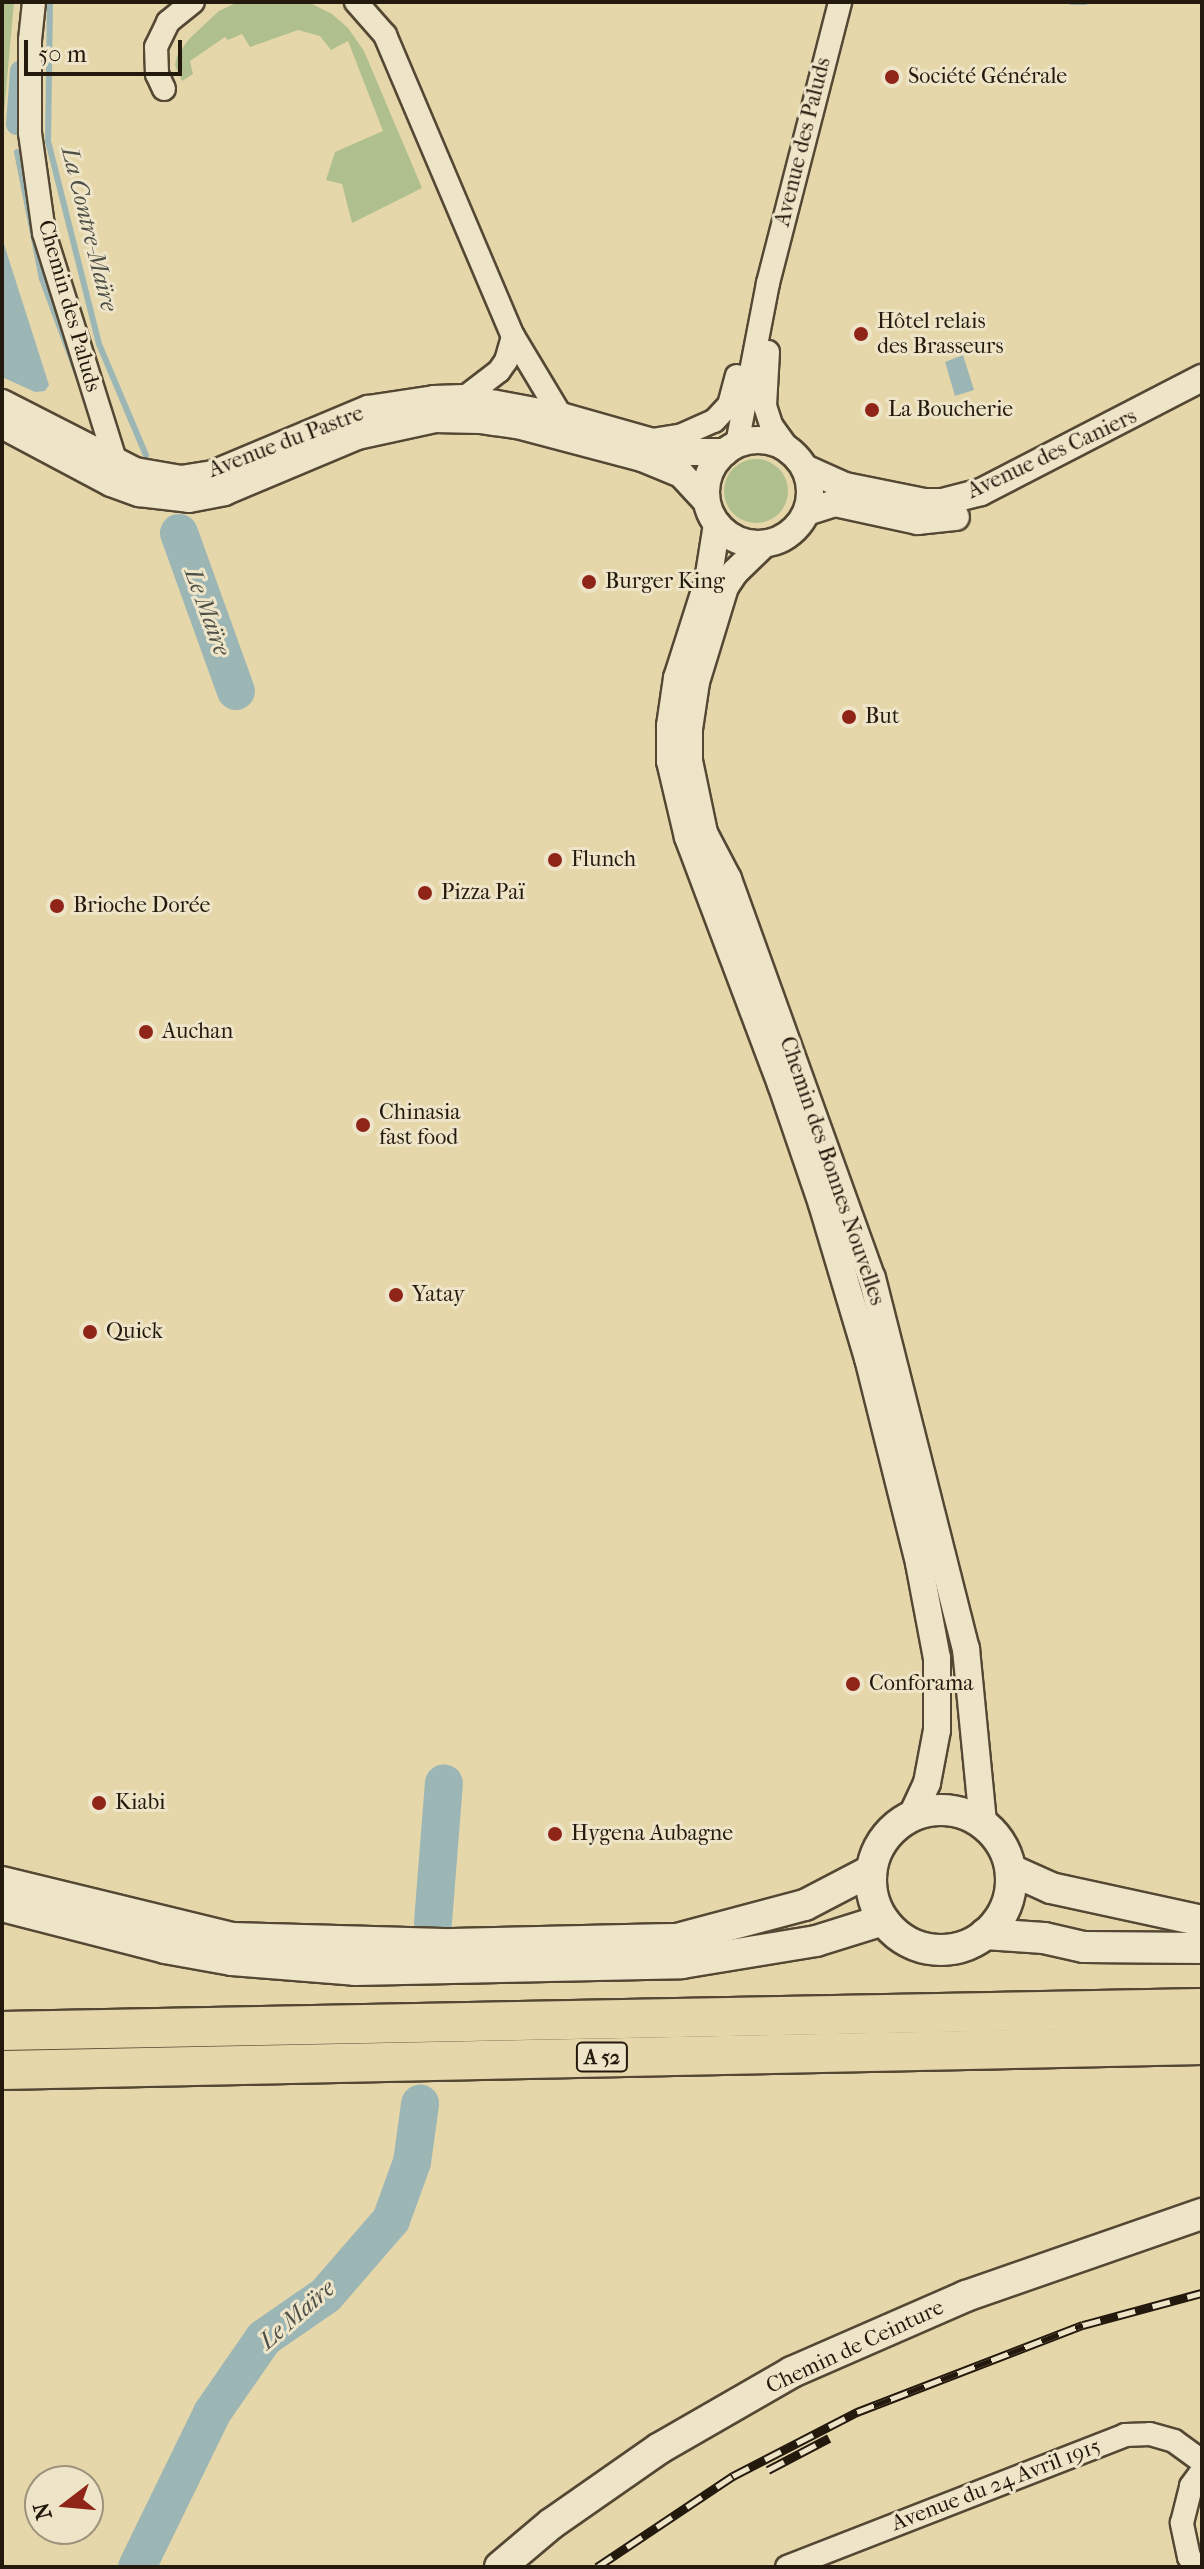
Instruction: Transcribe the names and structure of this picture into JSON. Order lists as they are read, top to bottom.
{
  "streets": {
    "highway": ["A 52"],
    "main road": ["Chemin de Ceinture"],
    "street": [
      "Avenue des Paluds",
      "Chemin des Paluds",
      "Avenue du Pastre",
      "Avenue des Caniers",
      "Chemin des Bonnes Nouvelles",
      "Avenue du 24 Avril 1915"
    ]
  },
  "crossings": [
    ["Avenue des Paluds", "Avenue du Pastre"],
    ["Avenue des Paluds", "Avenue des Caniers"],
    ["Avenue des Paluds", "Chemin des Bonnes Nouvelles"],
    ["Chemin des Paluds", "Avenue du Pastre"],
    ["Avenue du Pastre", "Avenue des Caniers"],
    ["Avenue du Pastre", "Chemin des Bonnes Nouvelles"],
    ["Avenue des Caniers", "Chemin des Bonnes Nouvelles"]
  ],
  "water": ["La Contre-Maïre", "Le Maïre"],
  "places": [
    "Société Générale",
    "Hôtel relais des Brasseurs",
    "La Boucherie",
    "Burger King",
    "But",
    "Flunch",
    "Pizza Paï",
    "Brioche Dorée",
    "Auchan",
    "Chinasia fast food",
    "Yatay",
    "Quick",
    "Conforama",
    "Kiabi",
    "Hygena Aubagne"
  ],
  "scale_bar": "50 m",
  "north": "left"
}
